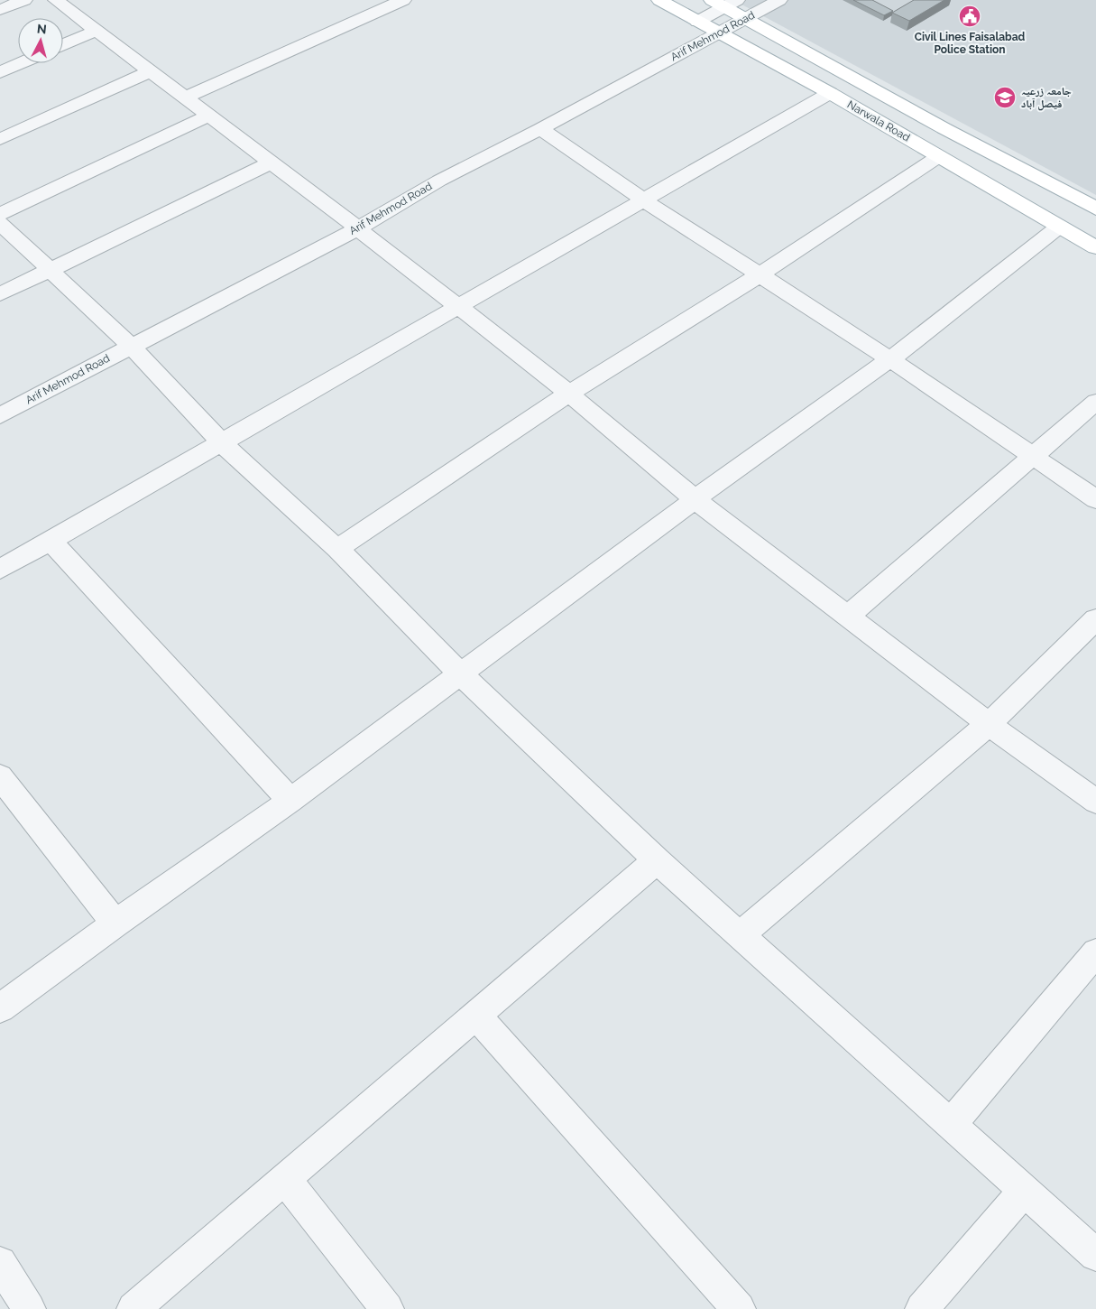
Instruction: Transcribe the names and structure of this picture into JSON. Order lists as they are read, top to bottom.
{
  "streets": {
    "main road": ["Narwala Road"],
    "street": ["Arif Mehmod Road"]
  },
  "crossings": [
    ["Arif Mehmod Road", "Narwala Road"]
  ],
  "places": {
    "public building": ["Civil Lines Faisalabad Police Station"],
    "school or university": ["جامعہ زرعیہ فیصل آباد"]
  },
  "north": "top"
}
